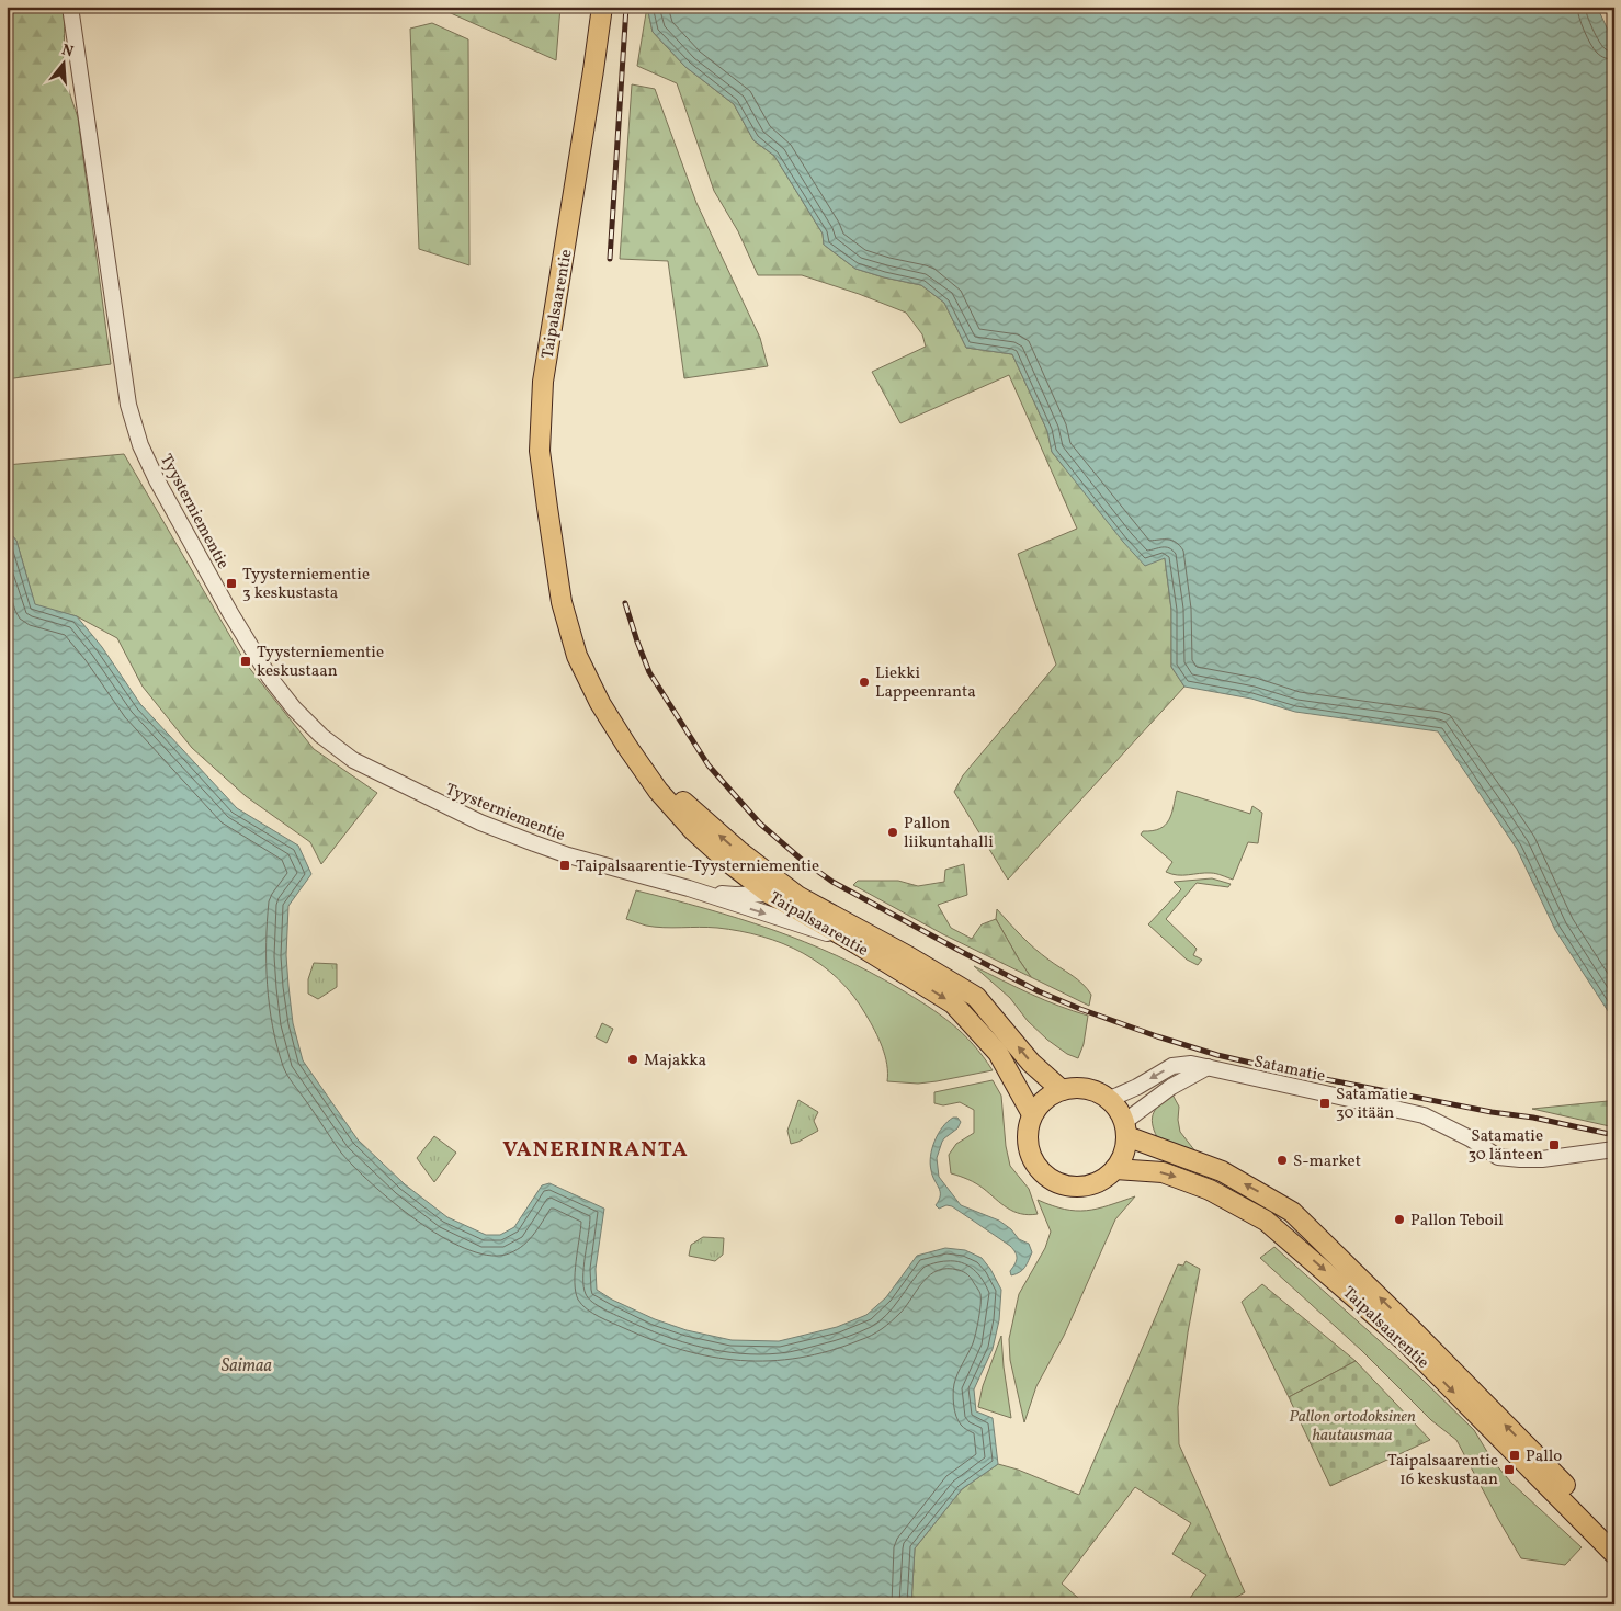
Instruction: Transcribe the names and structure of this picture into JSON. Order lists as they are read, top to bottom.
{
  "streets": {
    "main road": ["Taipalsaarentie"],
    "street": ["Tyysterniementie", "Satamatie"]
  },
  "crossings": [
    ["Taipalsaarentie", "Tyysterniementie"],
    ["Taipalsaarentie", "Satamatie"]
  ],
  "districts": ["VANERINRANTA"],
  "water": ["Saimaa"],
  "parks": ["Pallon ortodoksinen hautausmaa"],
  "places": {
    "transit": [
      "Tyysterniementie 3 keskustasta",
      "Tyysterniementie keskustaan",
      "Taipalsaarentie-Tyysterniementie",
      "Satamatie 30 itään",
      "Satamatie 30 länteen",
      "Pallo",
      "Taipalsaarentie 16 keskustaan"
    ],
    "other": [
      "Liekki Lappeenranta",
      "Pallon liikuntahalli",
      "Majakka",
      "S-market",
      "Pallon Teboil"
    ]
  },
  "north": "top"
}
